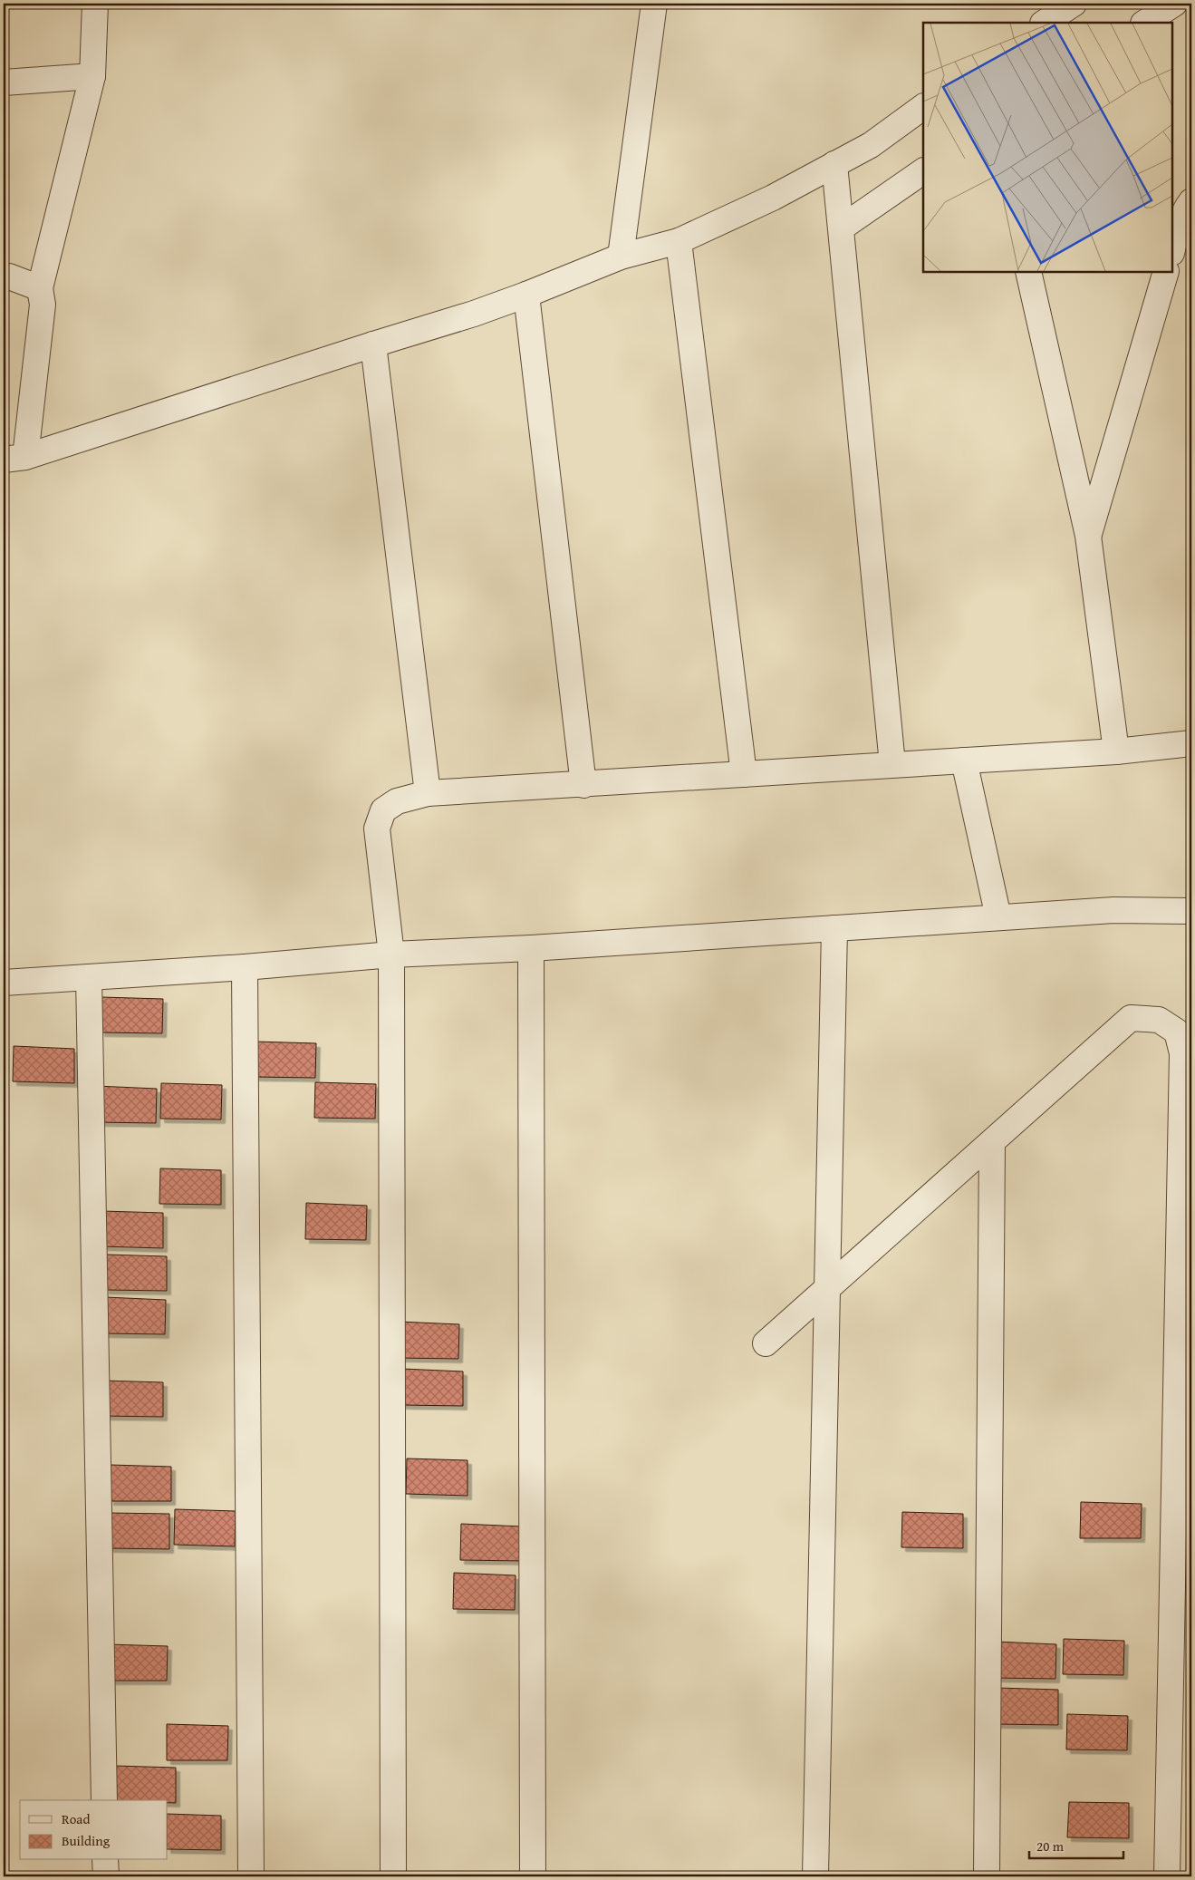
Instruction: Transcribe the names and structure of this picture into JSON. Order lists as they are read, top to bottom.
{
  "legend": ["Road", "Building"],
  "scale_bar": "20 m"
}
